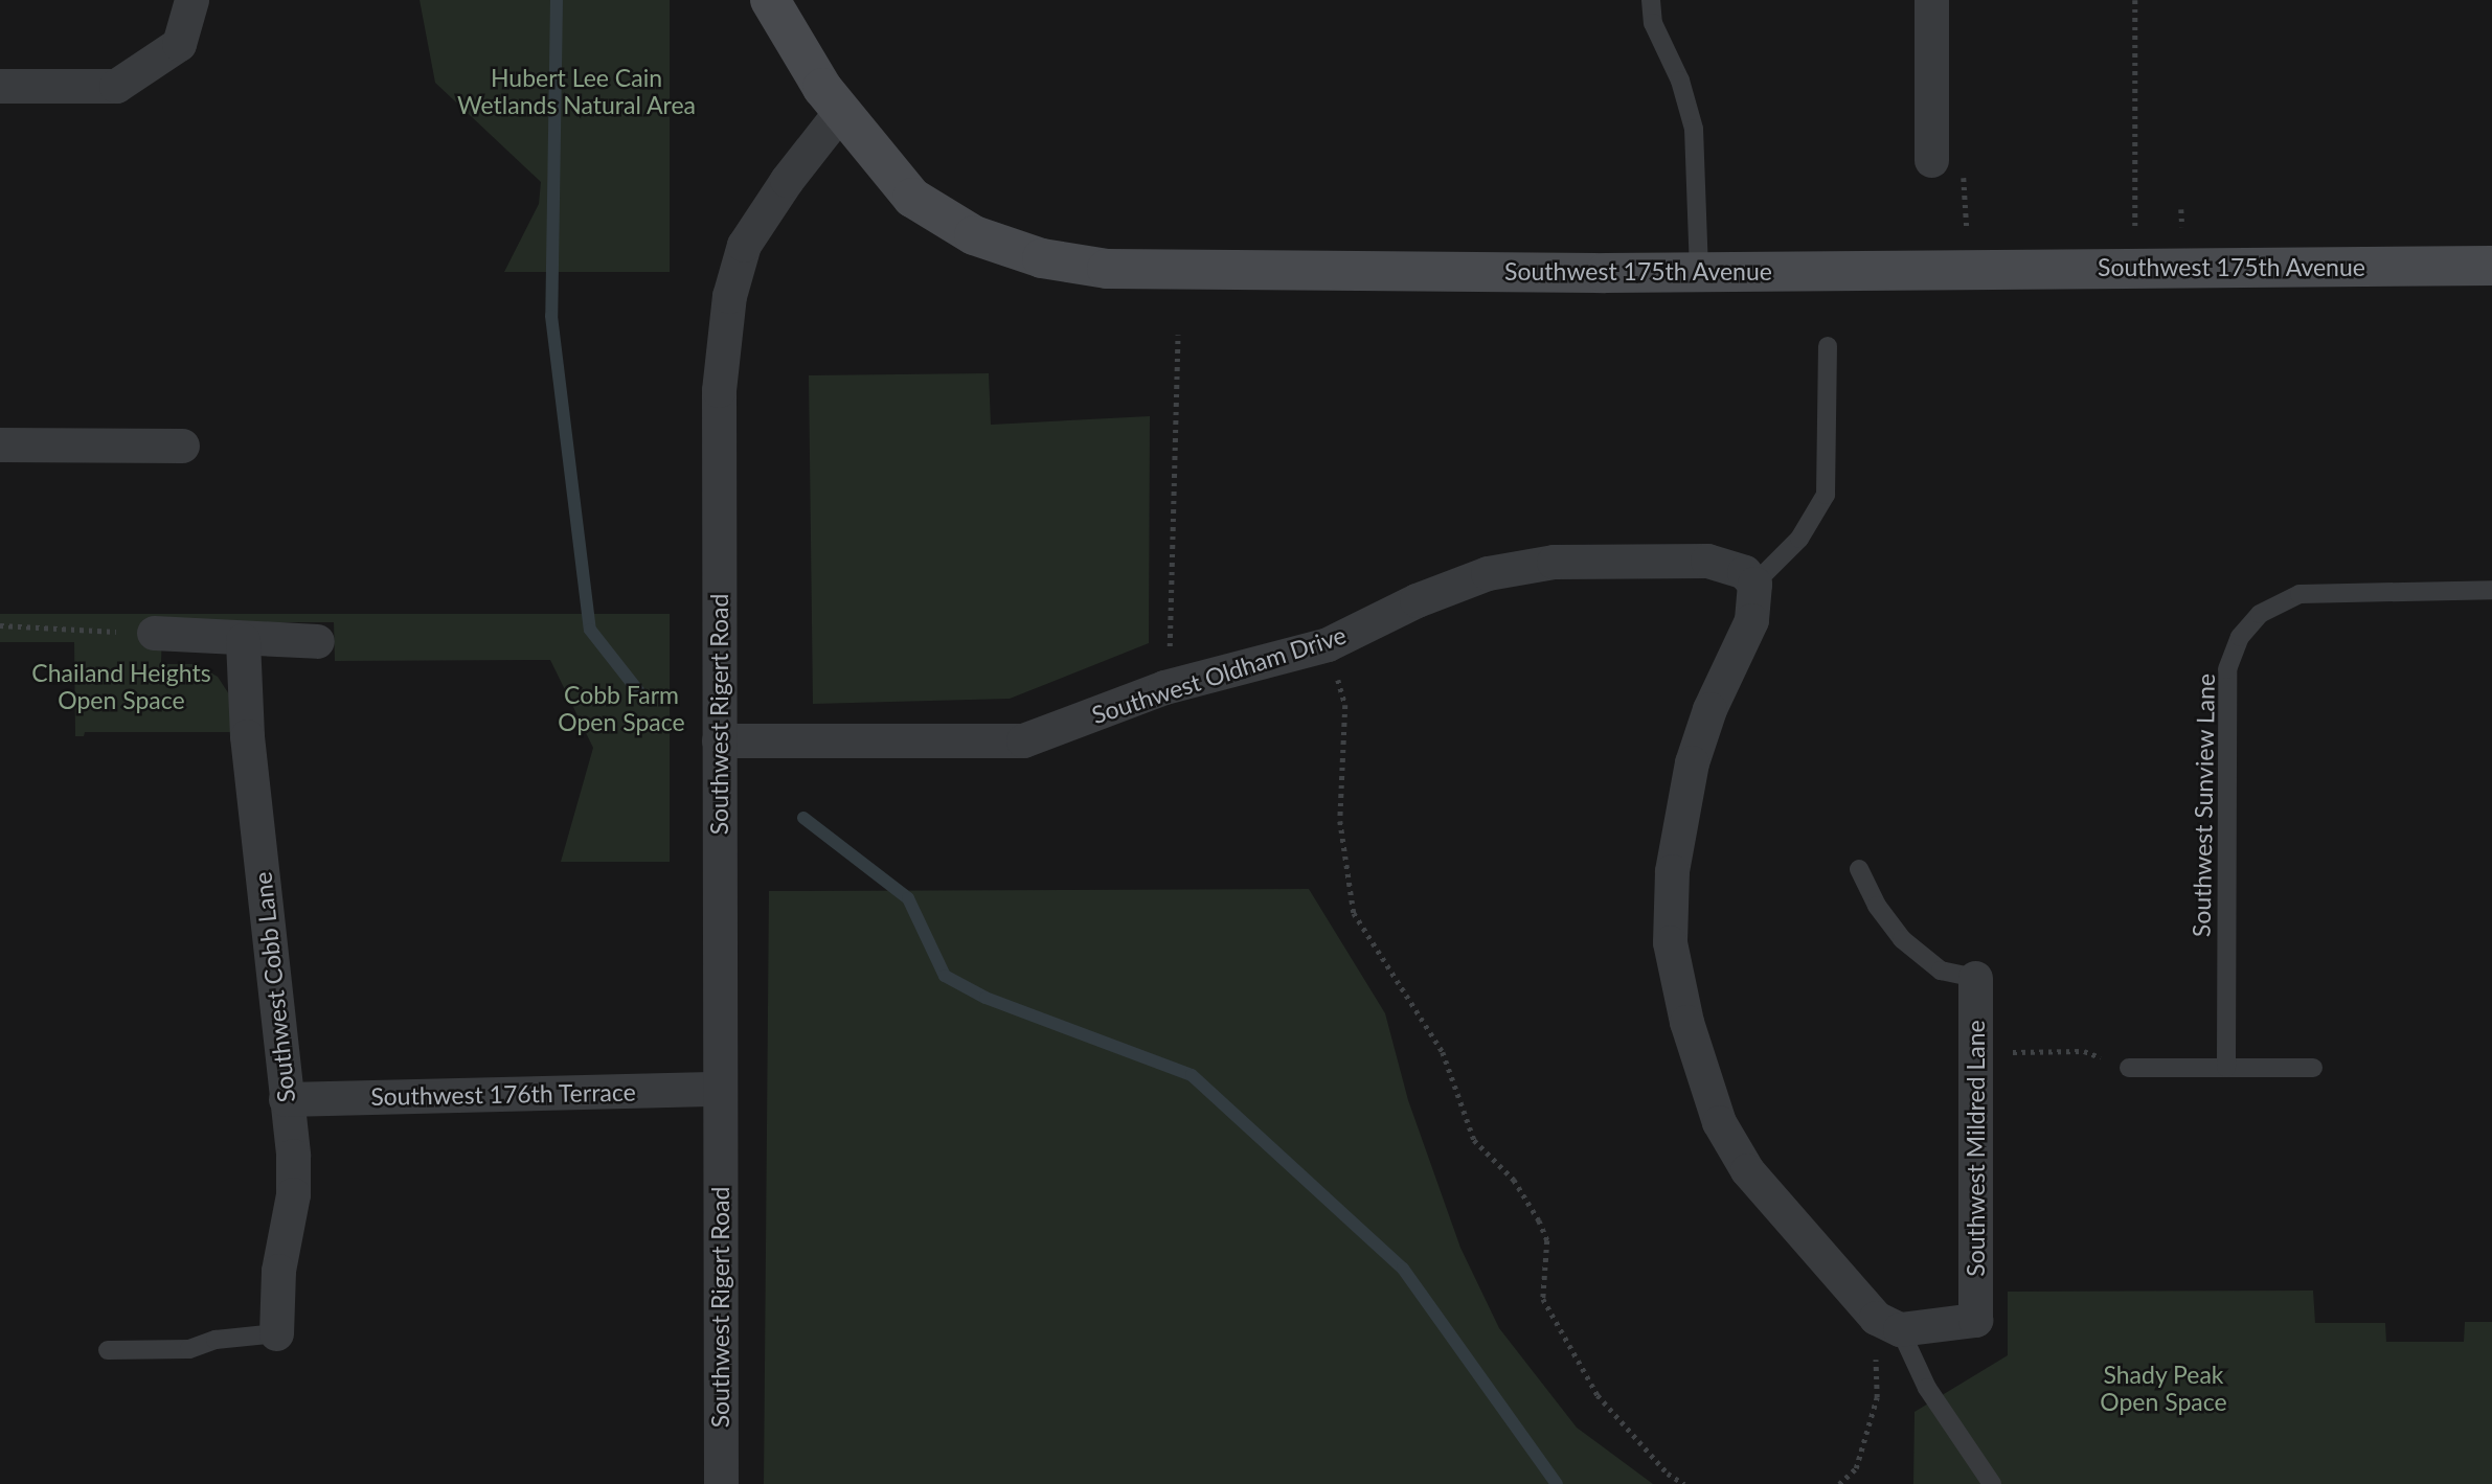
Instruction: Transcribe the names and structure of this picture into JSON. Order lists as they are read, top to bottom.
{
  "streets": {
    "main road": ["Southwest 175th Avenue"],
    "street": [
      "Southwest Oldham Drive",
      "Southwest Rigert Road",
      "Southwest Cobb Lane",
      "Southwest 176th Terrace",
      "Southwest Mildred Lane"
    ],
    "lane": ["Southwest Sunview Lane"]
  },
  "crossings": [
    ["Southwest 175th Avenue", "Southwest Rigert Road"],
    ["Southwest Oldham Drive", "Southwest Rigert Road"],
    ["Southwest Rigert Road", "Southwest 176th Terrace"],
    ["Southwest Cobb Lane", "Southwest 176th Terrace"]
  ],
  "parks": [
    "Hubert Lee Cain Wetlands Natural Area",
    "Chailand Heights Open Space",
    "Cobb Farm Open Space",
    "Shady Peak Open Space"
  ]
}
